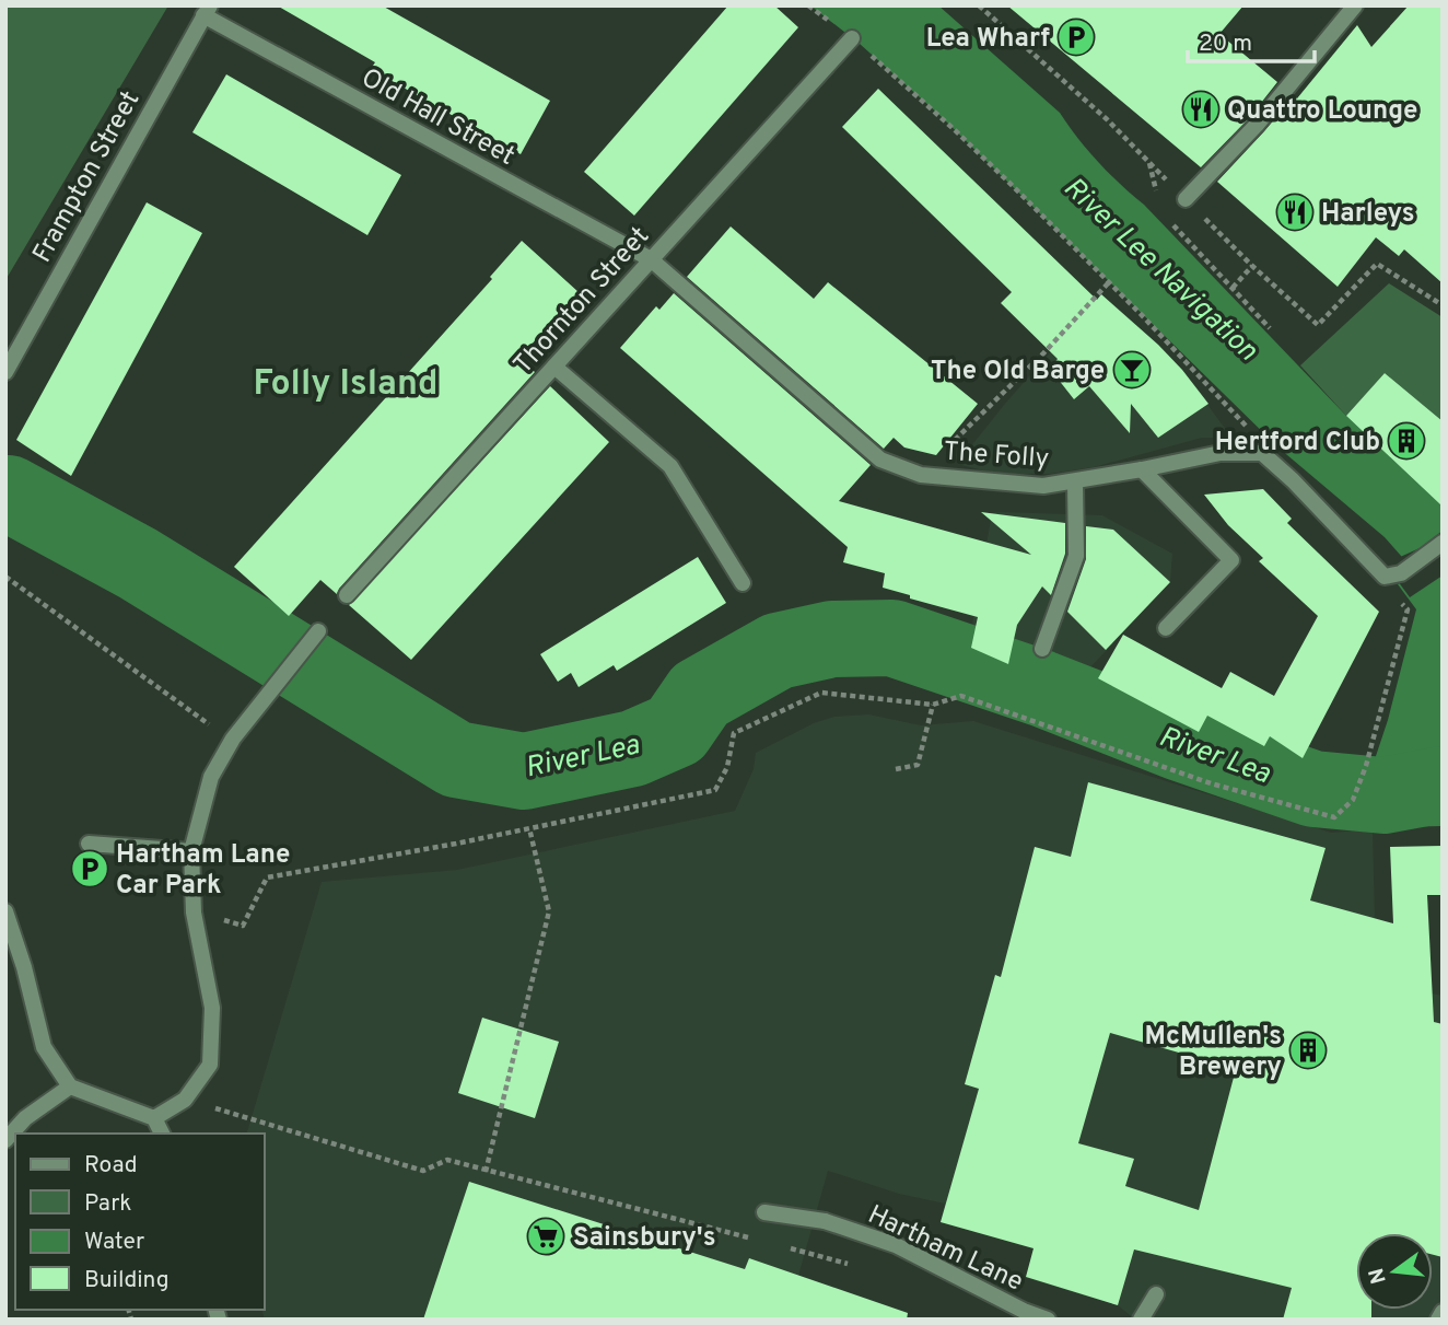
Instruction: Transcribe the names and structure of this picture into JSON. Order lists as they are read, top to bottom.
{
  "streets": {
    "street": [
      "Old Hall Street",
      "Frampton Street",
      "Thornton Street",
      "The Folly",
      "Hartham Lane"
    ]
  },
  "crossings": [
    ["Old Hall Street", "Frampton Street"],
    ["Old Hall Street", "Thornton Street"],
    ["Old Hall Street", "The Folly"],
    ["Thornton Street", "The Folly"]
  ],
  "districts": ["Folly Island"],
  "water": ["River Lee Navigation", "River Lea"],
  "places": {
    "parking": ["Lea Wharf", "Hartham Lane Car Park"],
    "restaurant": ["Quattro Lounge", "Harleys"],
    "bar": ["The Old Barge"],
    "building": ["Hertford Club", "McMullen's Brewery"],
    "supermarket": ["Sainsbury's"]
  },
  "legend": [
    "Road",
    "Park",
    "Water",
    "Building"
  ],
  "scale_bar": "20 m",
  "north": "left"
}
